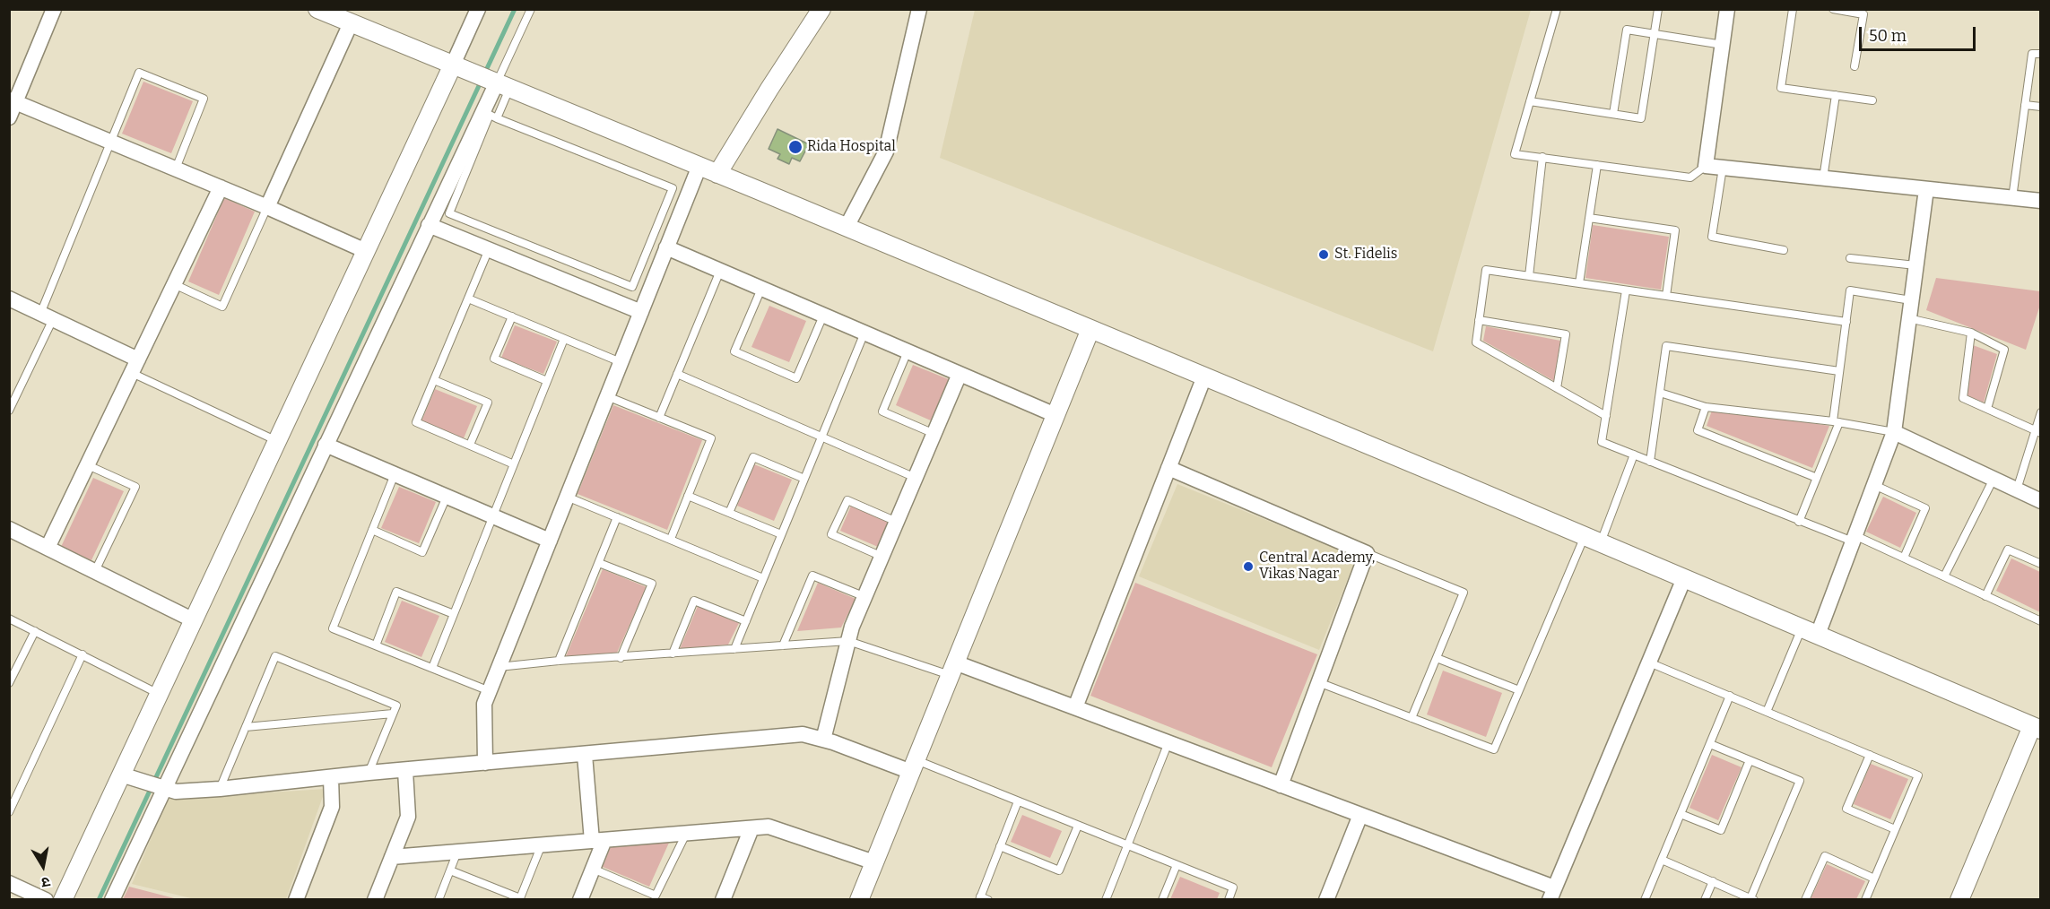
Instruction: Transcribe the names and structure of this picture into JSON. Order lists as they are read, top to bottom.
{
  "places": ["Rida Hospital", "St. Fidelis", "Central Academy, Vikas Nagar"],
  "scale_bar": "50 m",
  "north": "bottom"
}
